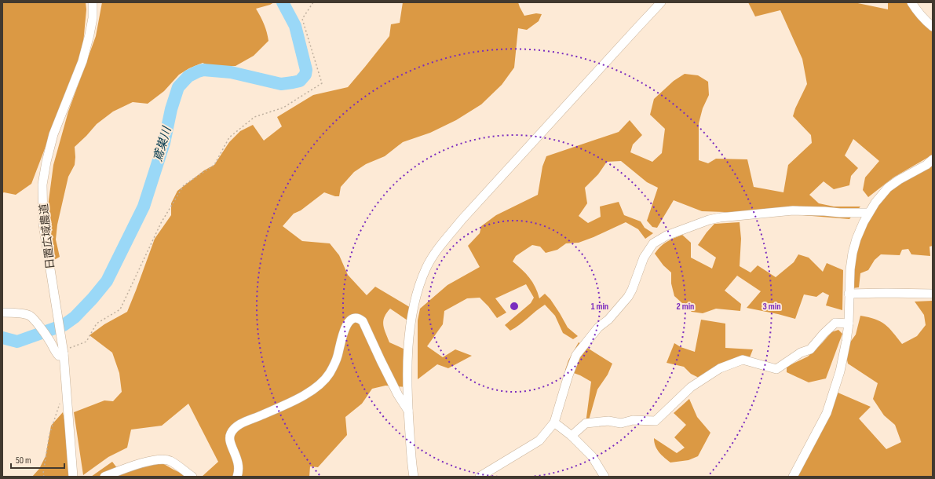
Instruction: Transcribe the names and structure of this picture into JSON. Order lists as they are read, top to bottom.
{
  "streets": {
    "street": ["日置広域農道"]
  },
  "water": ["鳶巣川"],
  "scale_bar": "50 m",
  "rings": ["1 min", "2 min", "3 min"]
}
